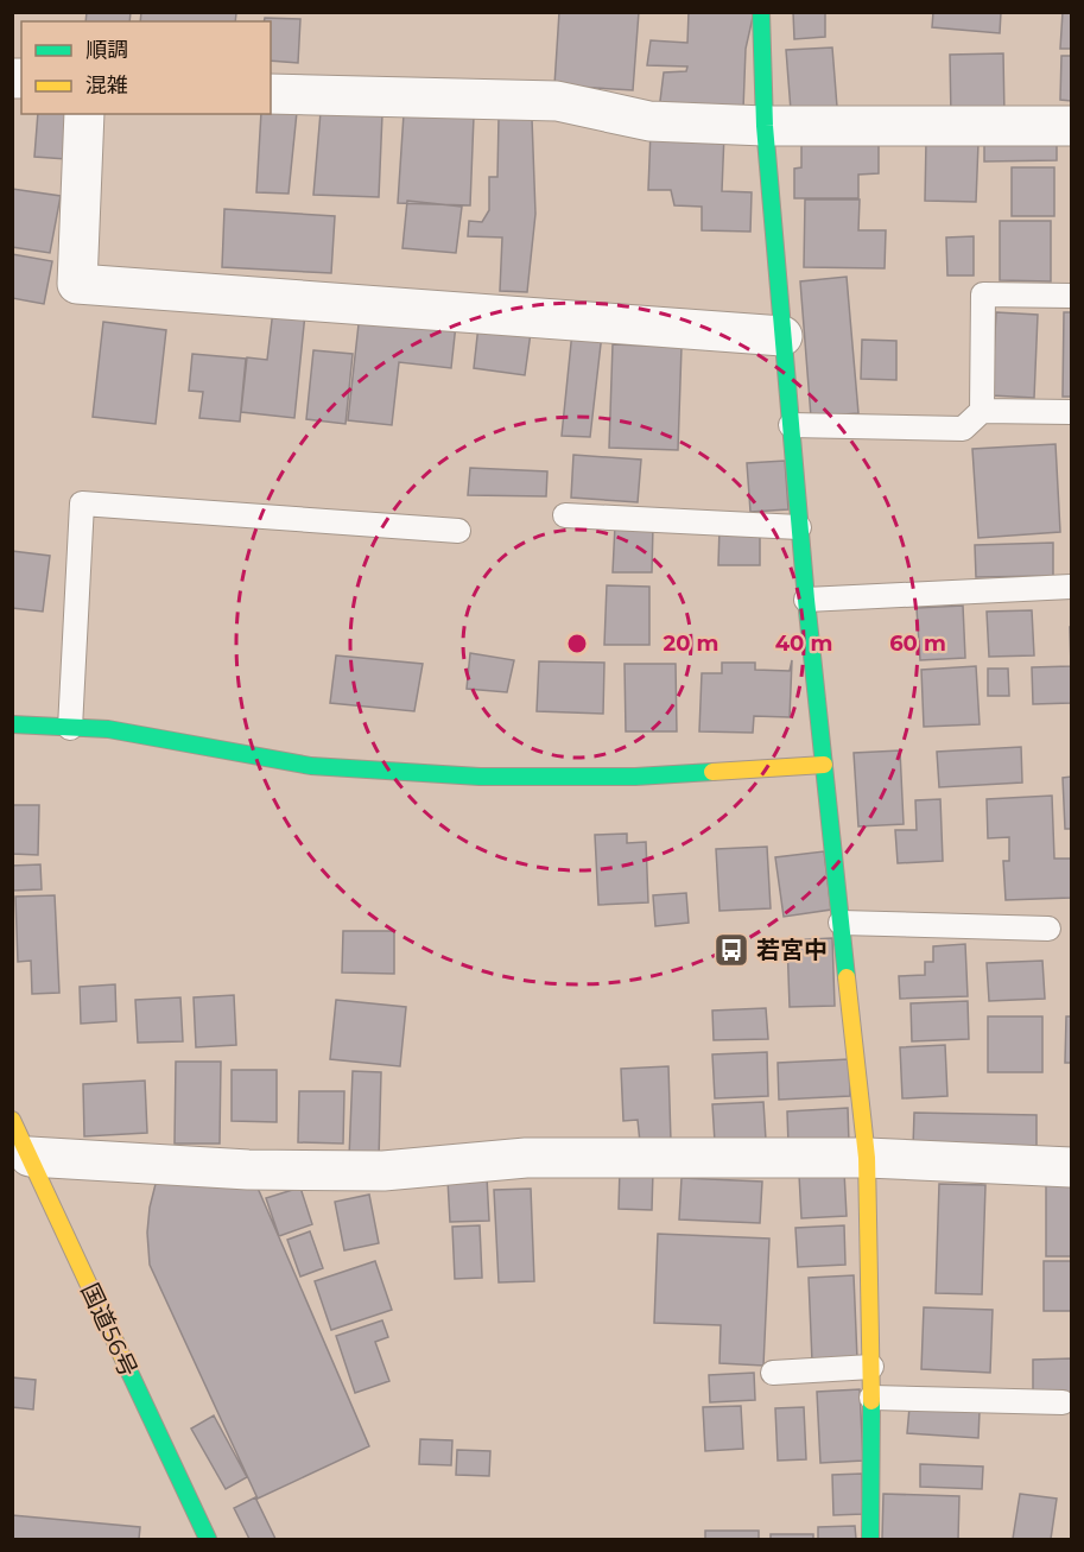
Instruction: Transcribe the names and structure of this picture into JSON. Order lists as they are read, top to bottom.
{
  "streets": {
    "main road": ["国道56号"]
  },
  "places": {
    "bus stop": ["若宮中"]
  },
  "legend": ["順調", "混雑"],
  "rings": ["20 m", "40 m", "60 m"]
}
